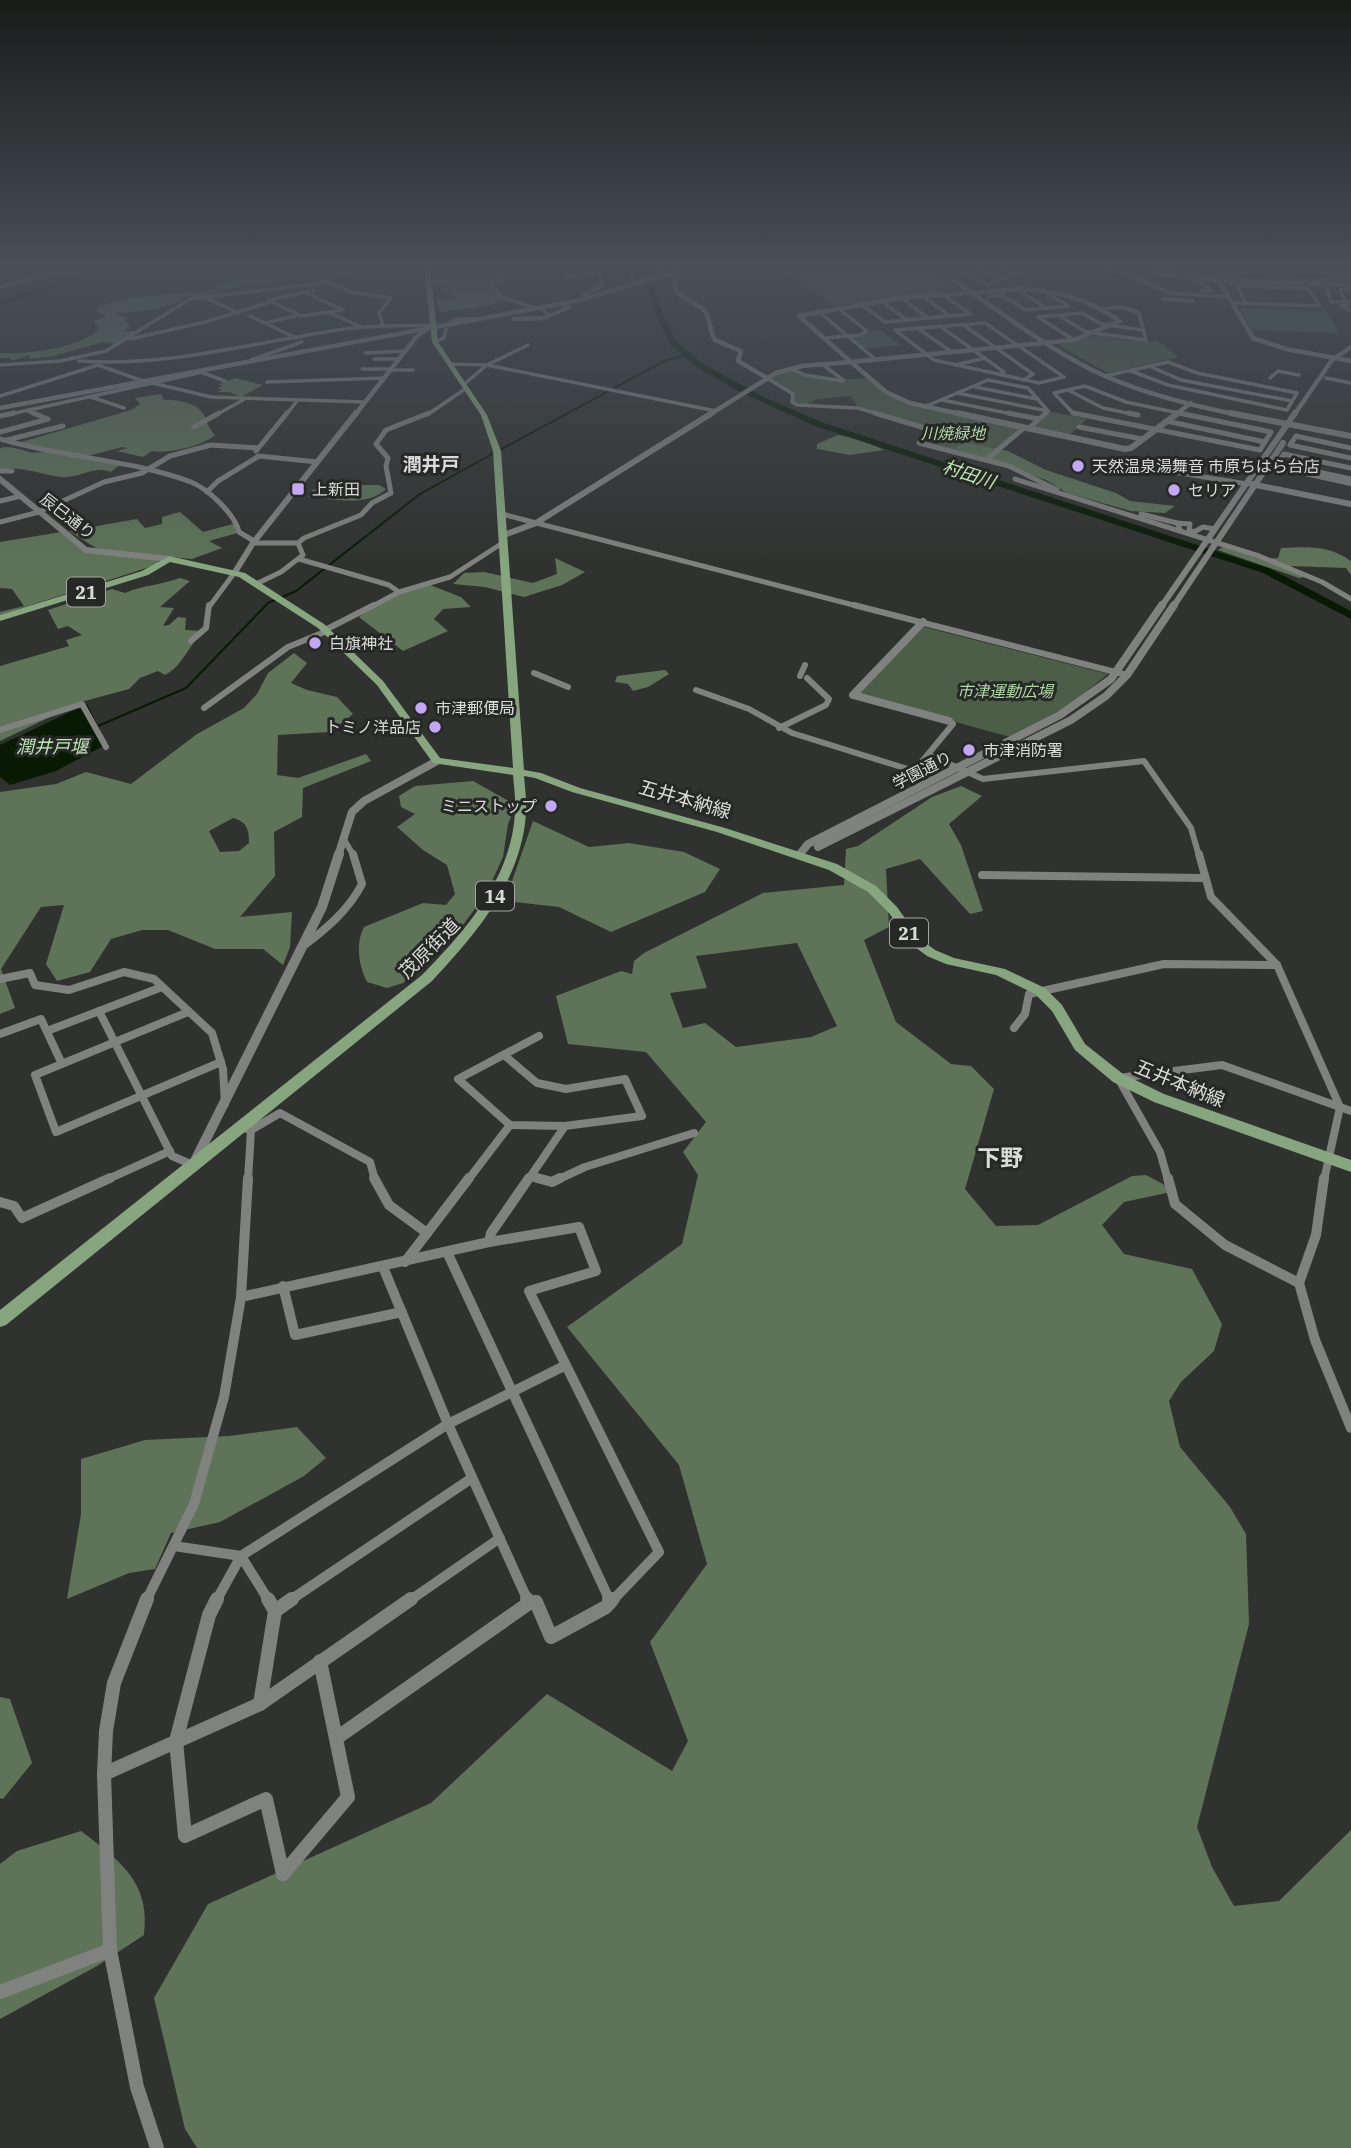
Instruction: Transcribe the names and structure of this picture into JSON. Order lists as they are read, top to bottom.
{
  "streets": {
    "main road": [
      "21",
      "五井本納線",
      "14",
      "茂原街道"
    ],
    "street": ["辰巳通り", "学園通り"]
  },
  "crossings": [
    ["辰巳通り", "21"],
    ["学園通り", "五井本納線"],
    ["五井本納線", "茂原街道"]
  ],
  "districts": ["潤井戸", "下野"],
  "water": ["村田川", "潤井戸堰"],
  "parks": ["川焼緑地", "市津運動広場"],
  "places": {
    "other": [
      "天然温泉湯舞音 市原ちはら台店",
      "セリア",
      "白旗神社",
      "市津郵便局",
      "トミノ洋品店",
      "市津消防署",
      "ミニストップ"
    ],
    "transit": ["上新田"]
  }
}
